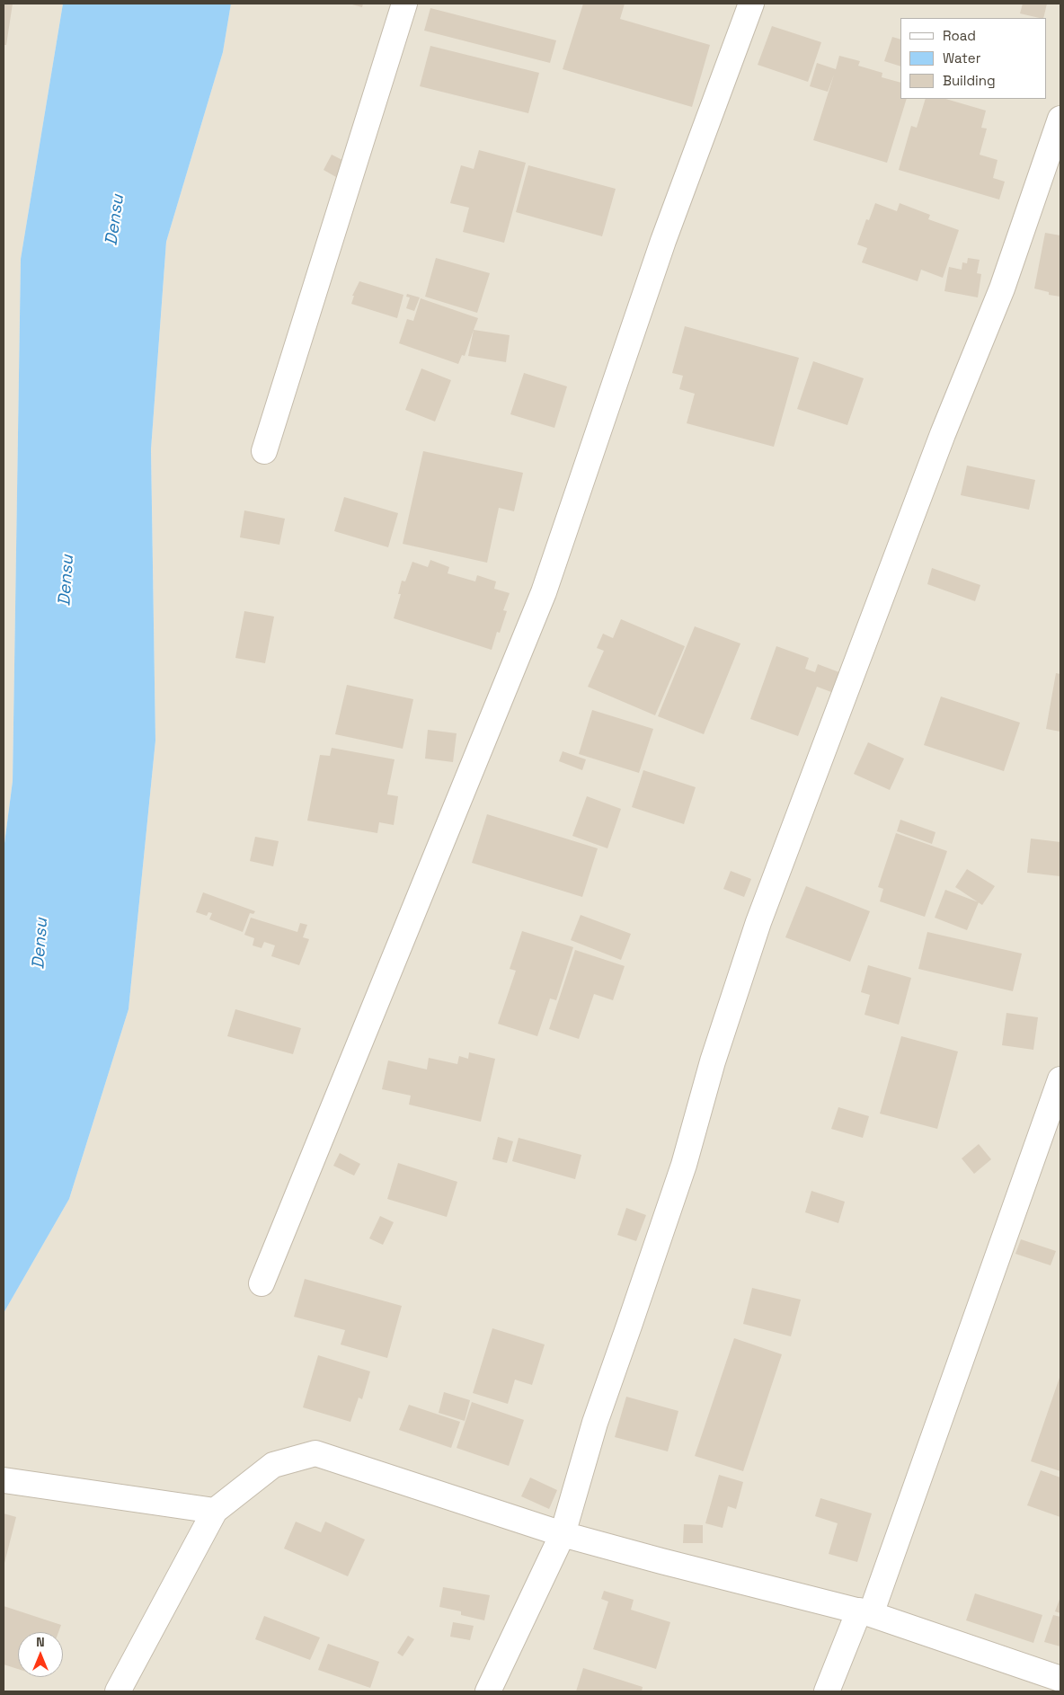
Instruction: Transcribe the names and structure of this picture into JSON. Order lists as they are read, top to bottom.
{
  "water": ["Densu"],
  "legend": ["Road", "Water", "Building"],
  "north": "top"
}
